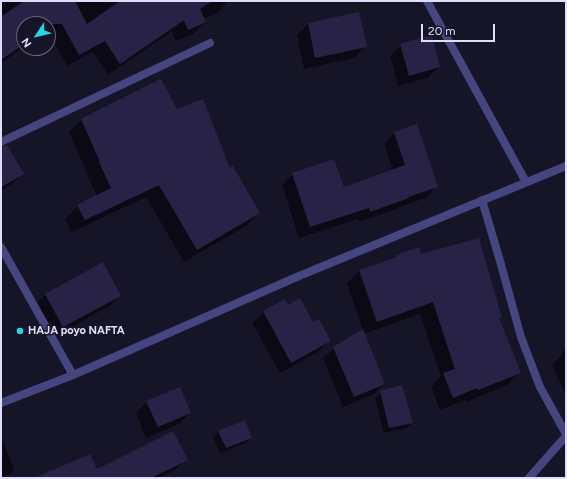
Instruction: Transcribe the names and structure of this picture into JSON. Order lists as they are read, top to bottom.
{
  "places": ["HAJA poyo NAFTA"],
  "scale_bar": "20 m",
  "north": "bottom left"
}
